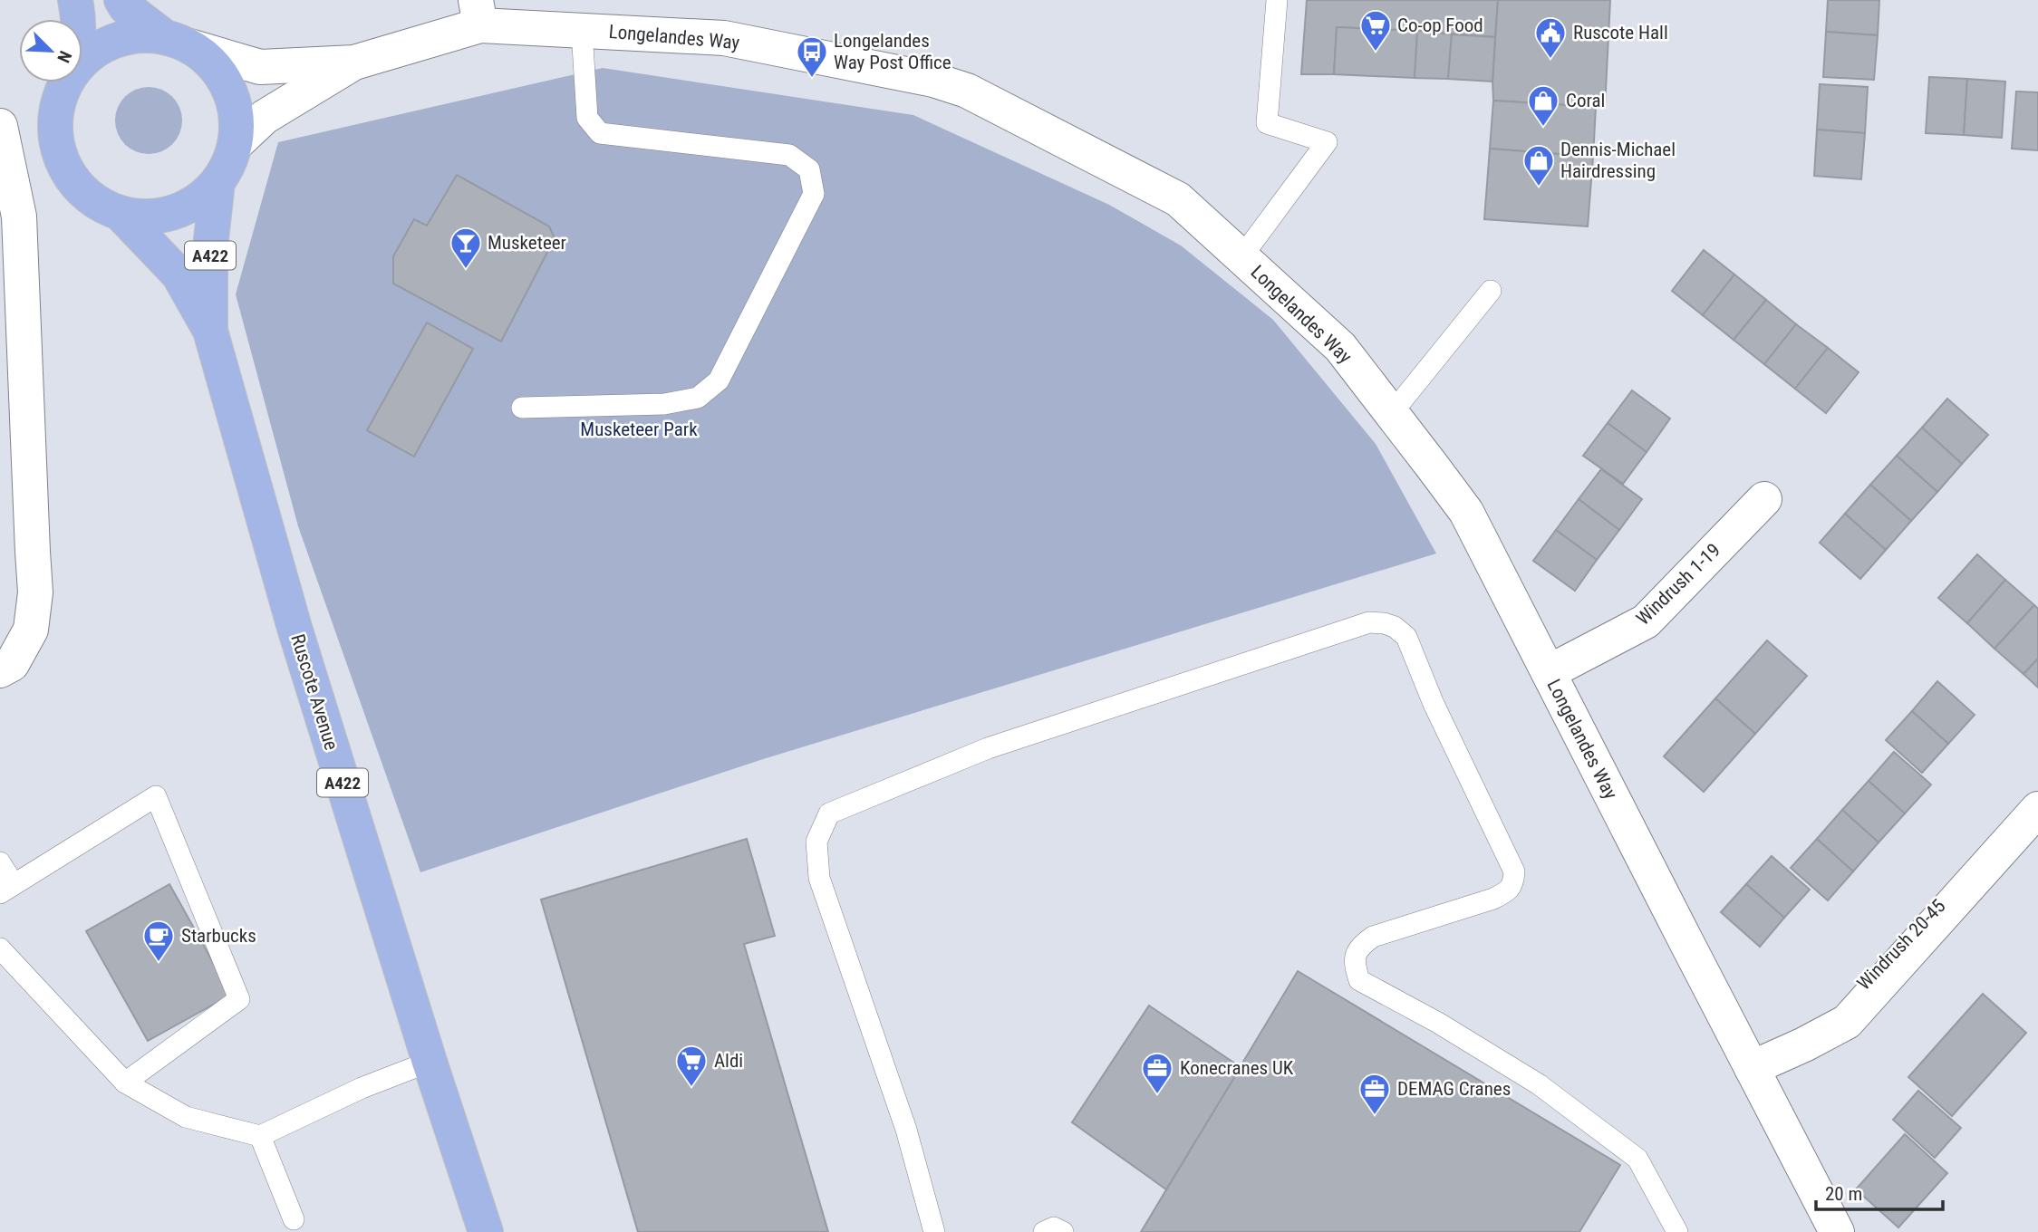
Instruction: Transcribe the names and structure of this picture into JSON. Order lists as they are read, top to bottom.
{
  "streets": {
    "main road": ["A422", "Ruscote Avenue"],
    "street": ["Longelandes Way", "Windrush 1-19", "Windrush 20-45"]
  },
  "crossings": [
    ["Longelandes Way", "Windrush 1-19"],
    ["Longelandes Way", "Ruscote Avenue"],
    ["Longelandes Way", "Windrush 20-45"]
  ],
  "parks": ["Musketeer Park"],
  "places": {
    "supermarket": ["Co-op Food", "Aldi"],
    "public building": ["Ruscote Hall"],
    "bus stop": ["Longelandes Way Post Office"],
    "shop": ["Coral", "Dennis-Michael Hairdressing"],
    "bar": ["Musketeer"],
    "cafe": ["Starbucks"],
    "office": ["Konecranes UK", "DEMAG Cranes"]
  },
  "scale_bar": "20 m",
  "north": "bottom right"
}
